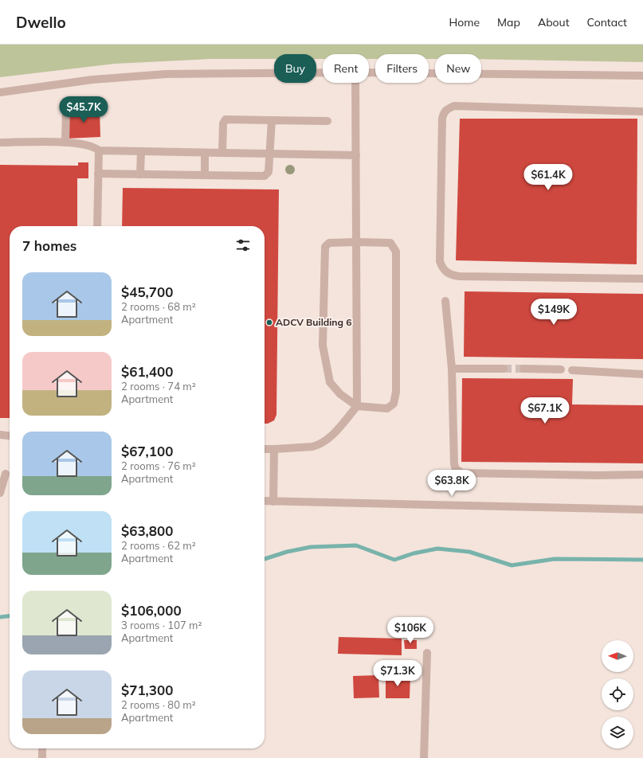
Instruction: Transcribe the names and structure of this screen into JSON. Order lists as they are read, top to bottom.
{
  "places": ["ADCV Building 6"],
  "north": "left",
  "page": {
    "header": "Dwello",
    "nav": [
      "Home",
      "Map",
      "About",
      "Contact"
    ],
    "chip": [
      "Buy",
      "Rent",
      "Filters",
      "New"
    ],
    "price": [
      "$45.7K",
      "$61.4K",
      "$149K",
      "$67.1K",
      "$63.8K",
      "$106K",
      "$71.3K"
    ],
    "heading": "7 homes",
    "list": [
      {
        "name": "$45,700",
        "note": "2 rooms · 68 m² · Apartment"
      },
      {
        "name": "$61,400",
        "note": "2 rooms · 74 m² · Apartment"
      },
      {
        "name": "$67,100",
        "note": "2 rooms · 76 m² · Apartment"
      },
      {
        "name": "$63,800",
        "note": "2 rooms · 62 m² · Apartment"
      },
      {
        "name": "$106,000",
        "note": "3 rooms · 107 m² · Apartment"
      },
      {
        "name": "$71,300",
        "note": "2 rooms · 80 m² · Apartment"
      }
    ]
  }
}
